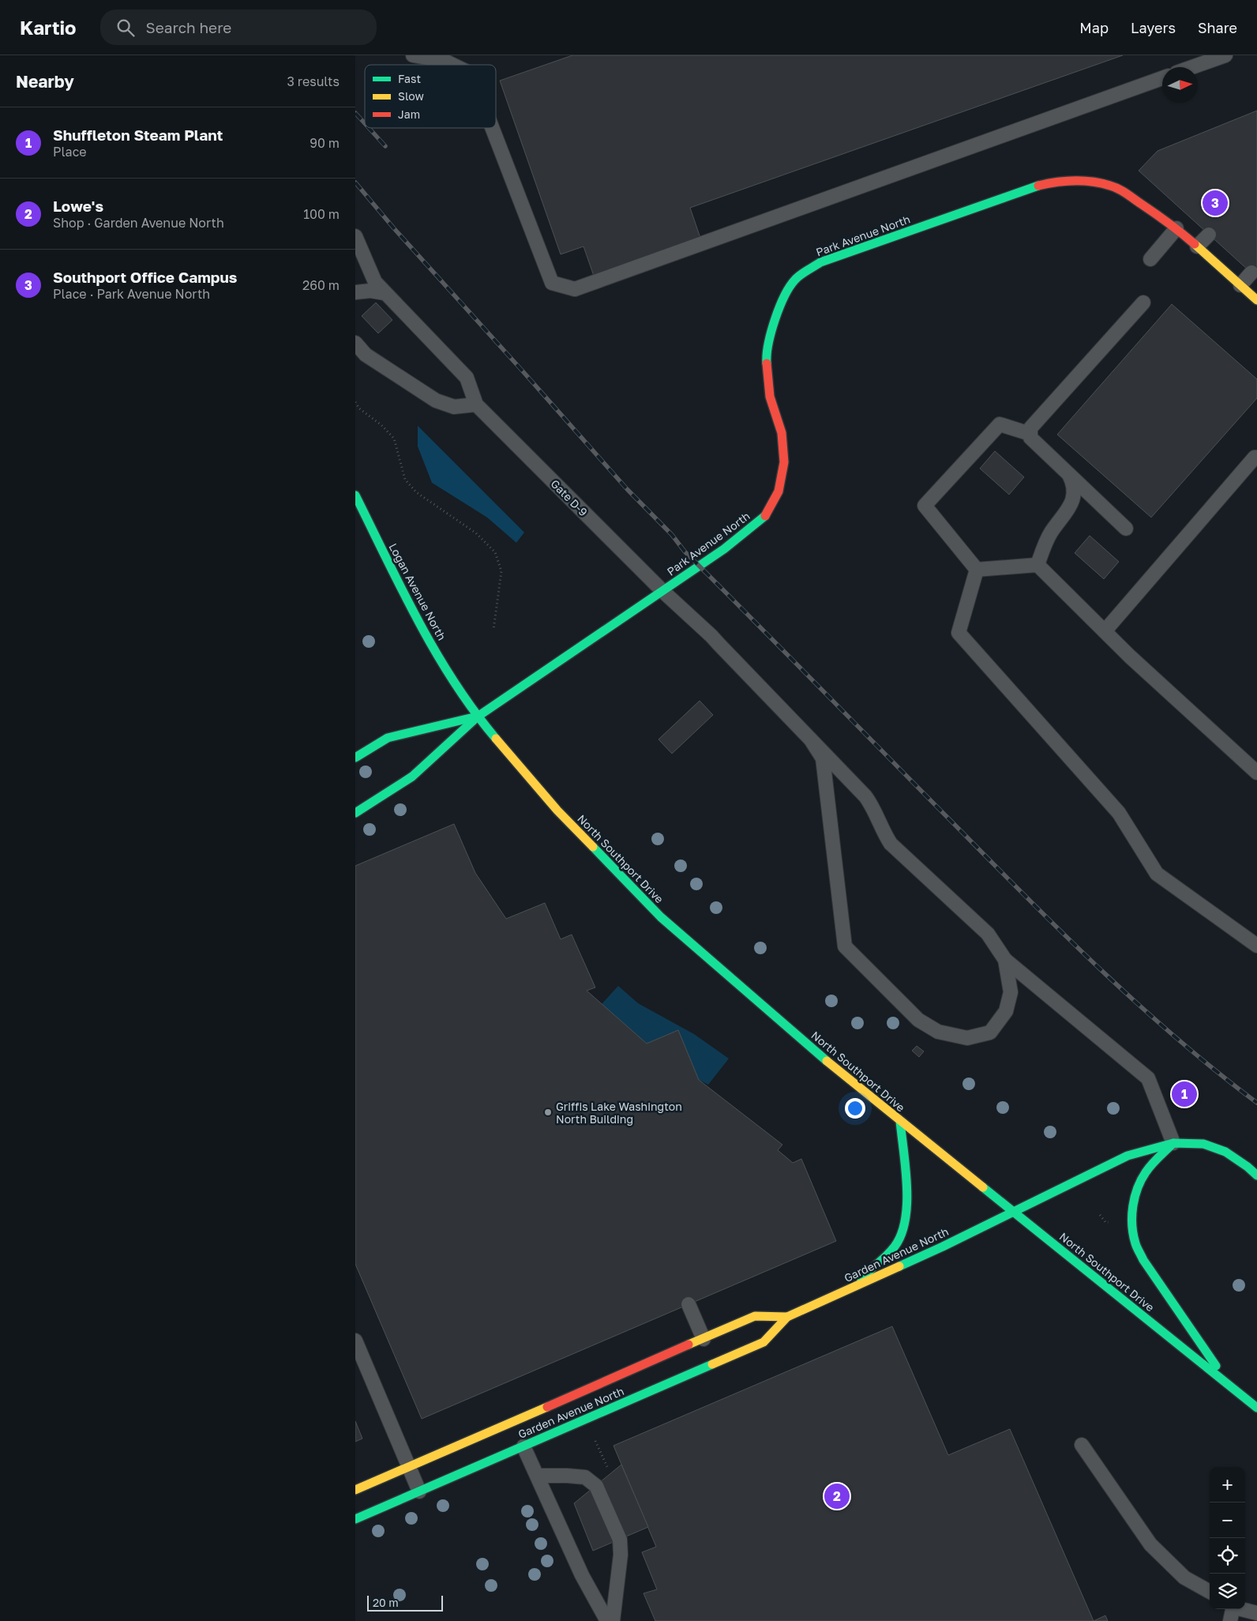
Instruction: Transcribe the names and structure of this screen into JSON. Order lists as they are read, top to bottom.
{
  "streets": {
    "street": [
      "Park Avenue North",
      "Logan Avenue North",
      "North Southport Drive",
      "Garden Avenue North"
    ],
    "lane": ["Gate D-9"]
  },
  "crossings": [
    ["Park Avenue North", "Gate D-9"],
    ["Park Avenue North", "Logan Avenue North"],
    ["Park Avenue North", "North Southport Drive"],
    ["Logan Avenue North", "North Southport Drive"],
    ["North Southport Drive", "Garden Avenue North"]
  ],
  "places": ["Griffis Lake Washington North Building"],
  "legend": ["Fast", "Slow", "Jam"],
  "scale_bar": "20 m",
  "north": "right",
  "page": {
    "header": "Kartio",
    "search": "Search here",
    "nav": ["Map", "Layers", "Share"],
    "heading": ["Nearby", "3 results"],
    "list": [
      {
        "mark": "1",
        "name": "Shuffleton Steam Plant",
        "note": "Place",
        "value": "90 m"
      },
      {
        "mark": "2",
        "name": "Lowe's",
        "note": "Shop · Garden Avenue North",
        "value": "100 m"
      },
      {
        "mark": "3",
        "name": "Southport Office Campus",
        "note": "Place · Park Avenue North",
        "value": "260 m"
      }
    ],
    "pins": ["3", "1", "2"],
    "map_buttons": ["+", "−"],
    "scale": "20 m"
  }
}
